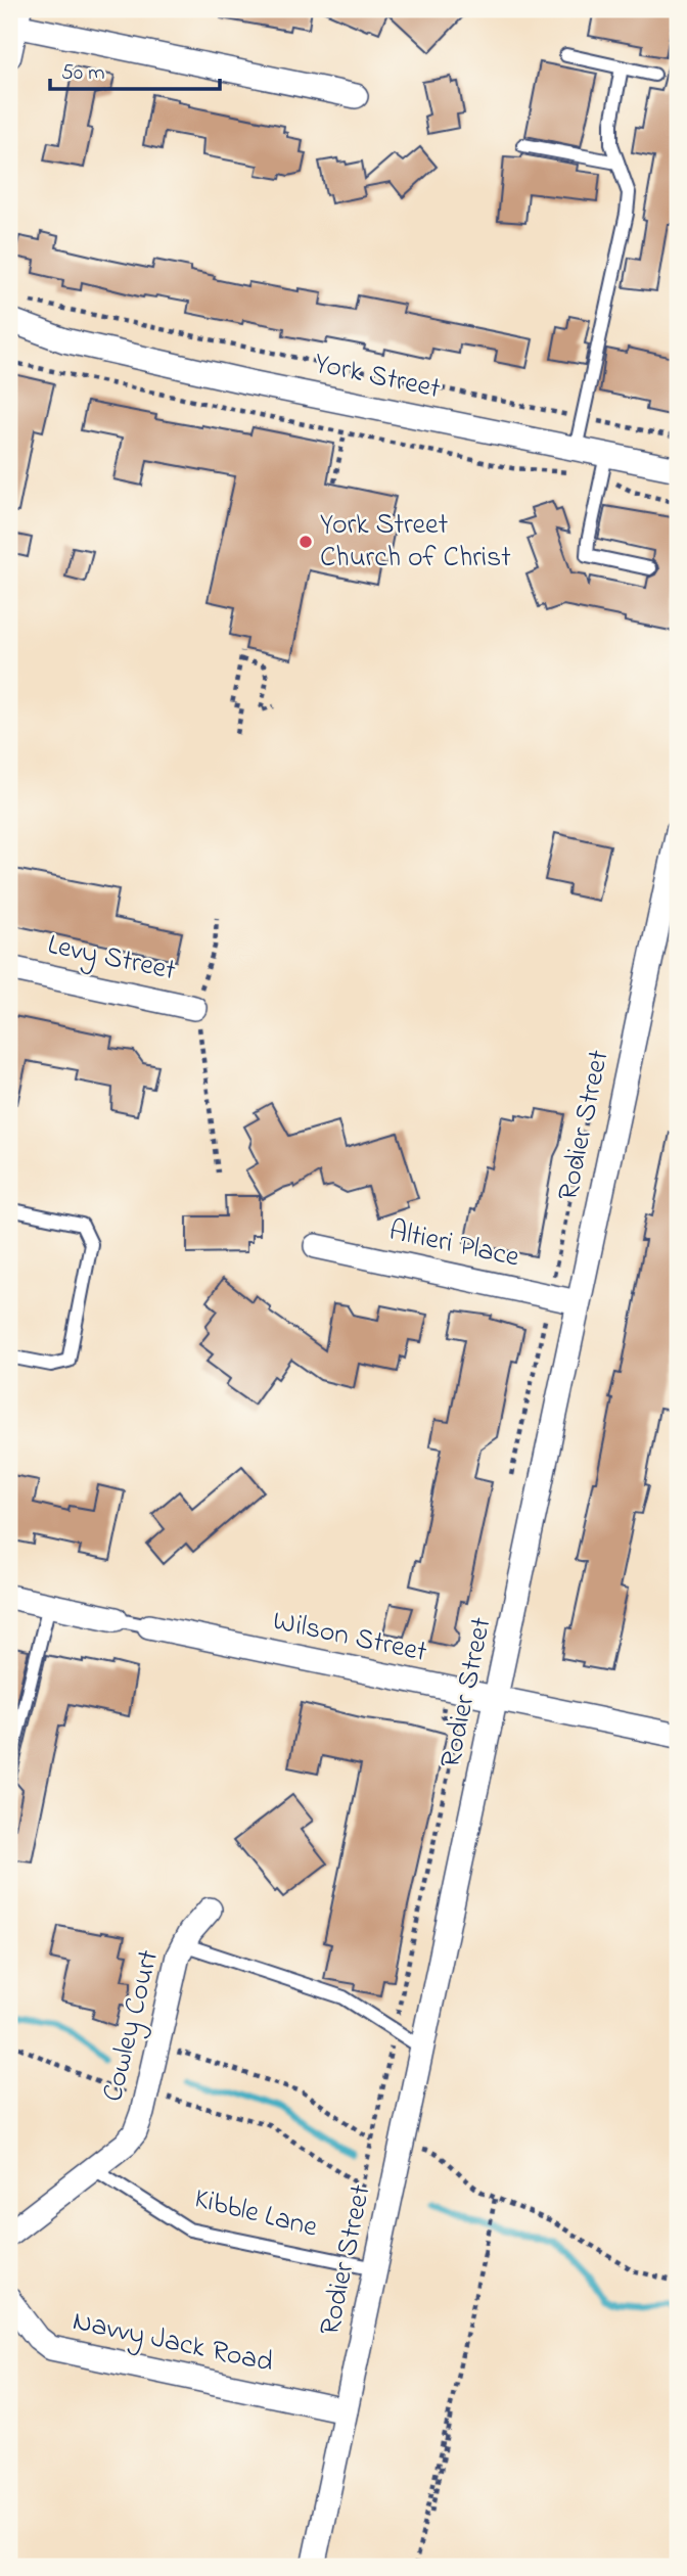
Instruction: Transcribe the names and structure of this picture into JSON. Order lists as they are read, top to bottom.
{
  "streets": {
    "street": [
      "York Street",
      "Levy Street",
      "Rodier Street",
      "Altieri Place",
      "Wilson Street",
      "Cowley Court",
      "Navvy Jack Road"
    ],
    "lane": ["Kibble Lane"]
  },
  "crossings": [
    ["Rodier Street", "Altieri Place"],
    ["Rodier Street", "Wilson Street"],
    ["Rodier Street", "Kibble Lane"],
    ["Rodier Street", "Navvy Jack Road"],
    ["Cowley Court", "Kibble Lane"]
  ],
  "places": ["York Street Church of Christ"],
  "scale_bar": "50 m"
}
